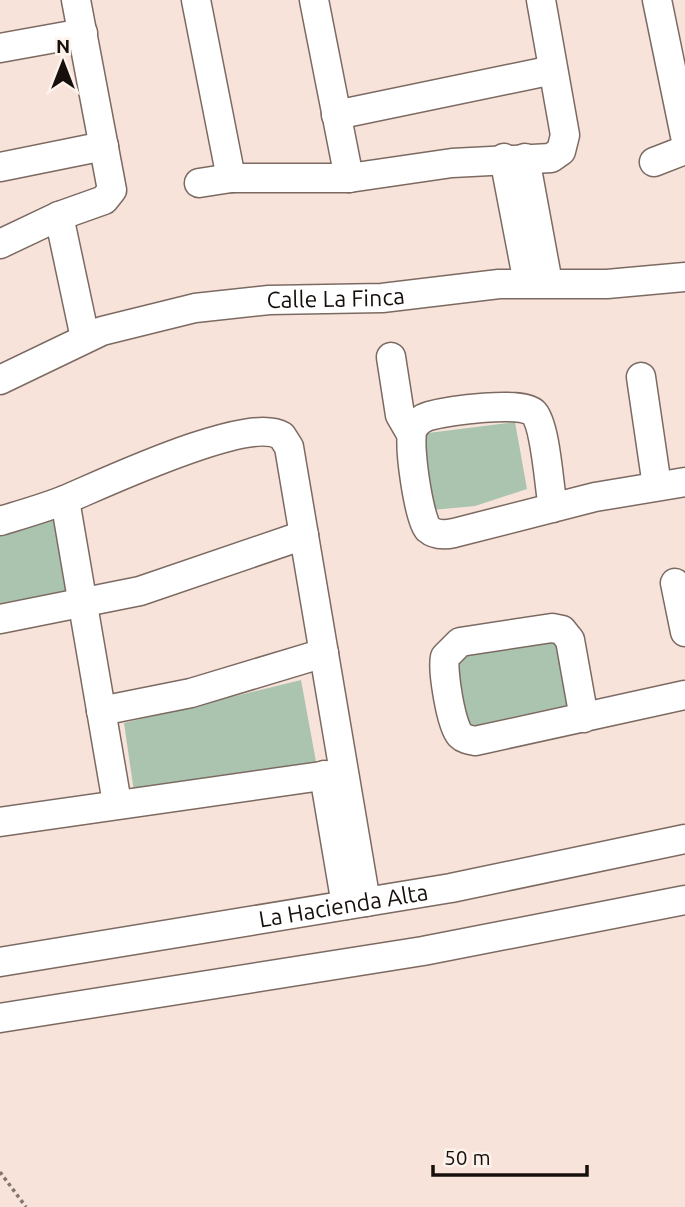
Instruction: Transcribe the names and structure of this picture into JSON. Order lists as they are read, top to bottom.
{
  "streets": {
    "street": ["Calle La Finca", "La Hacienda Alta"]
  },
  "scale_bar": "50 m",
  "north": "top"
}
